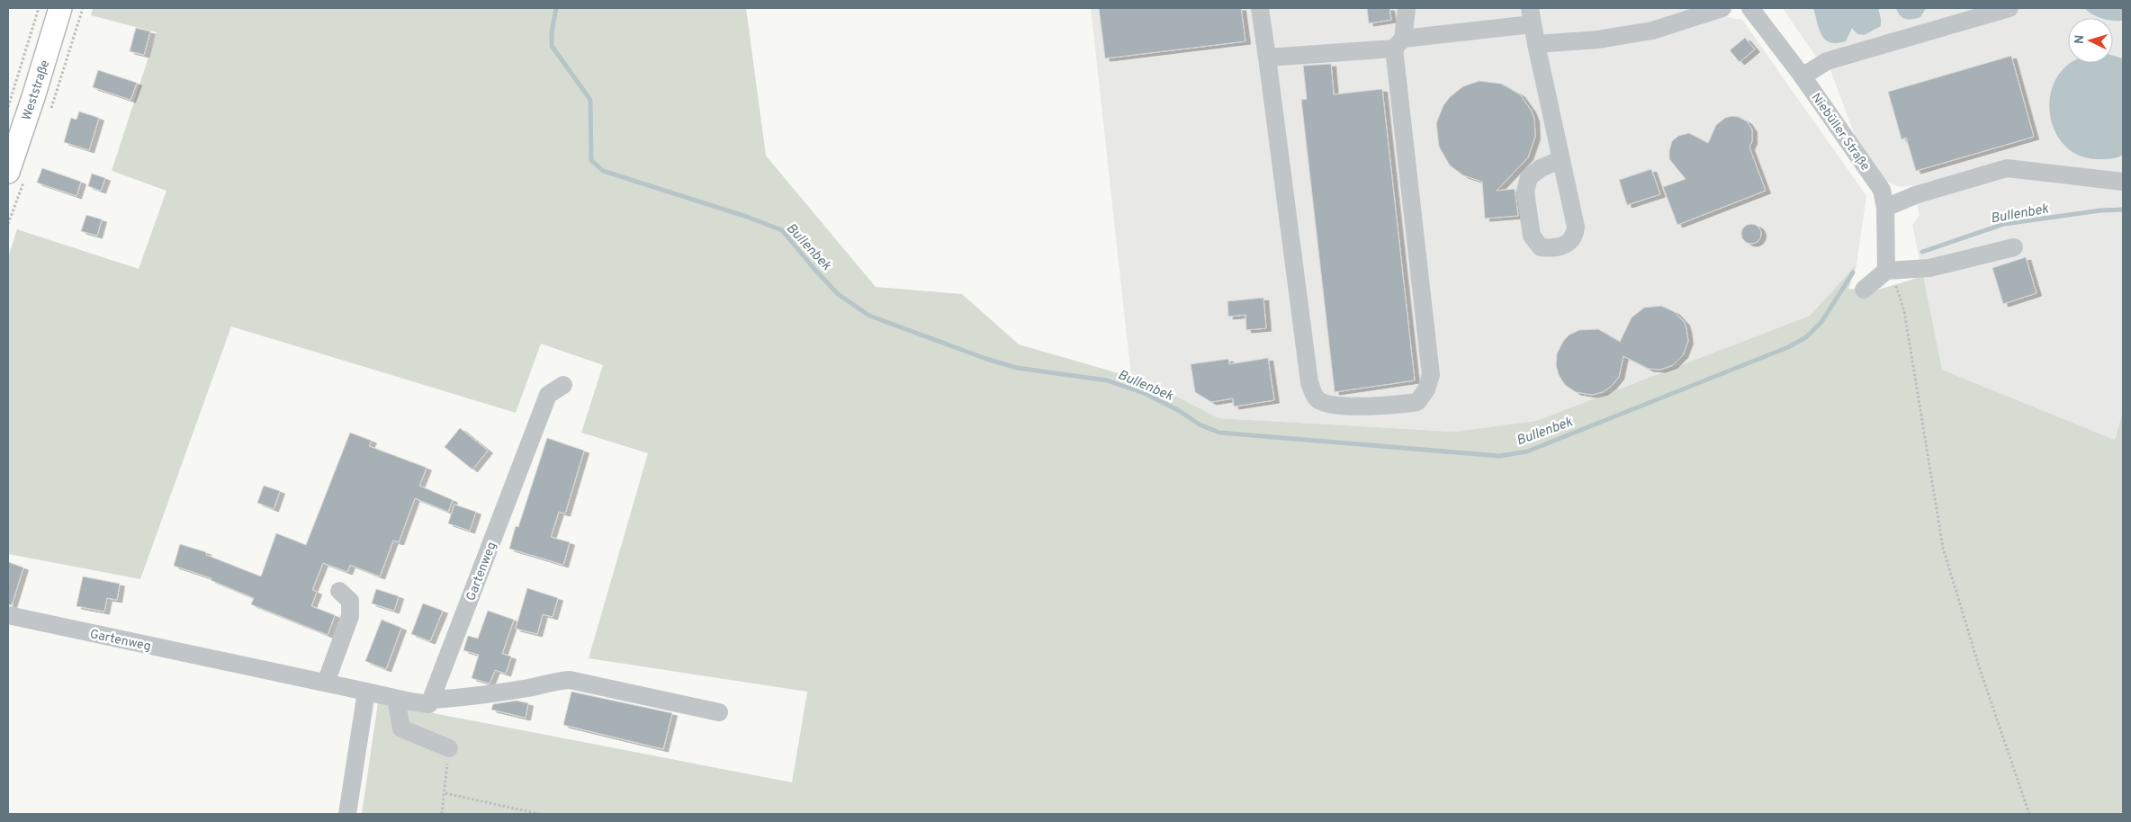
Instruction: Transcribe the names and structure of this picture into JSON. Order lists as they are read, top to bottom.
{
  "streets": {
    "main road": ["Weststraße"],
    "street": ["Niebüller Straße", "Gartenweg"]
  },
  "water": ["Bullenbek"],
  "north": "left"
}
